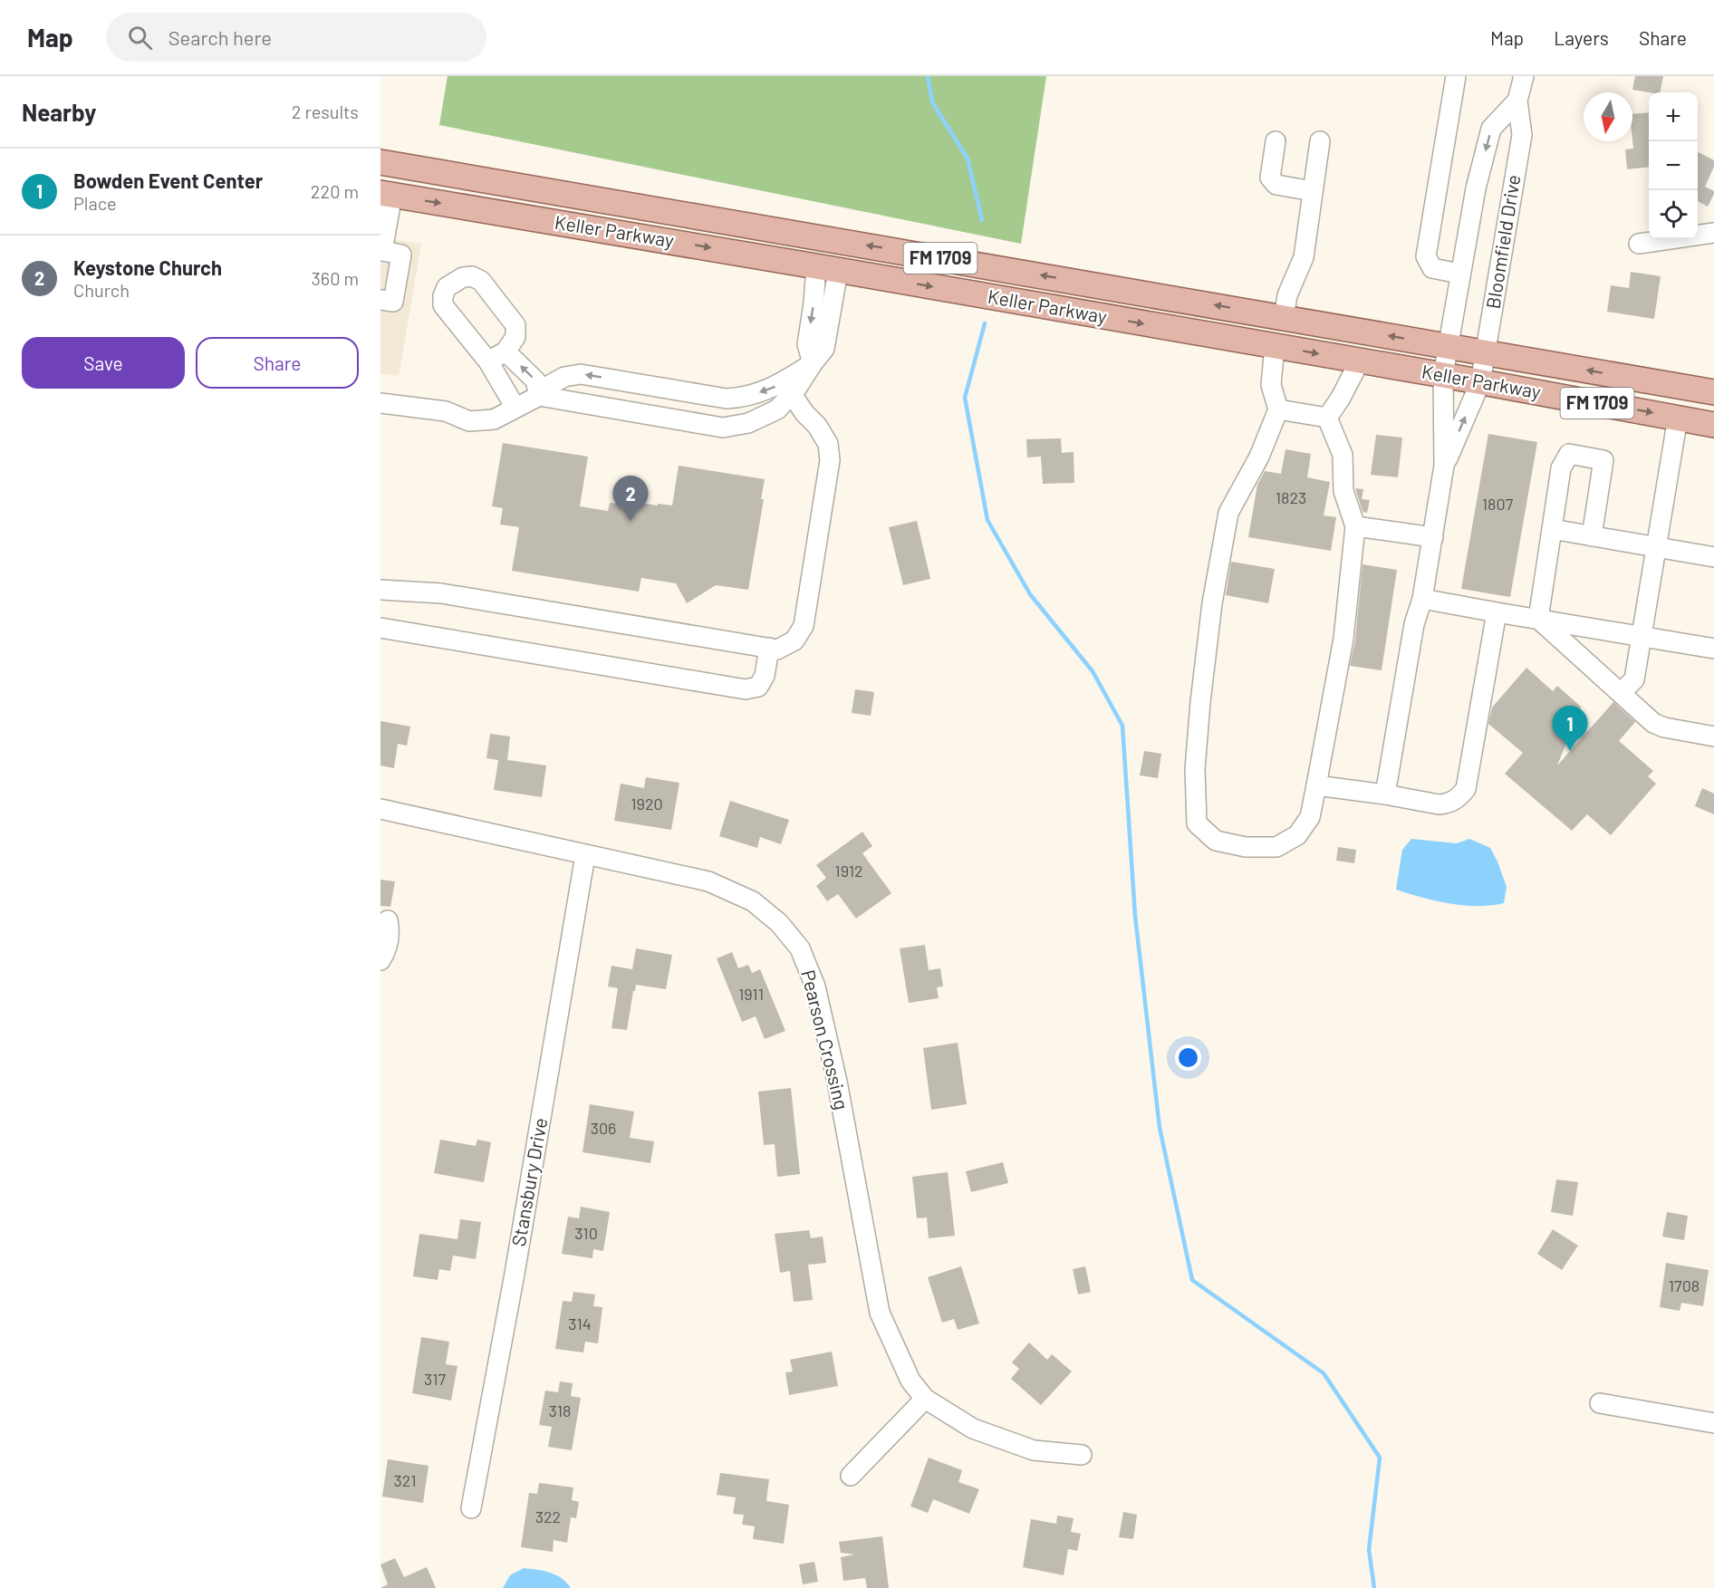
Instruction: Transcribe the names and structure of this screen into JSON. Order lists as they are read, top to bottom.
{
  "streets": {
    "main road": ["Keller Parkway", "FM 1709"],
    "street": ["Bloomfield Drive", "Pearson Crossing", "Stansbury Drive"]
  },
  "crossings": [
    ["Keller Parkway", "Bloomfield Drive"],
    ["Pearson Crossing", "Stansbury Drive"]
  ],
  "house_numbers": [
    "1823",
    "1807",
    "1920",
    "1912",
    "1911",
    "306",
    "310",
    "1708",
    "314",
    "317",
    "318",
    "321",
    "322"
  ],
  "north": "bottom",
  "page": {
    "header": "Map",
    "search": "Search here",
    "nav": ["Map", "Layers", "Share"],
    "heading": ["Nearby", "2 results"],
    "map_buttons": ["+", "−"],
    "list": [
      {
        "mark": "1",
        "name": "Bowden Event Center",
        "note": "Place",
        "value": "220 m"
      },
      {
        "mark": "2",
        "name": "Keystone Church",
        "note": "Church",
        "value": "360 m"
      }
    ],
    "buttons": ["Save", "Share"],
    "pins": ["2", "1"]
  }
}
